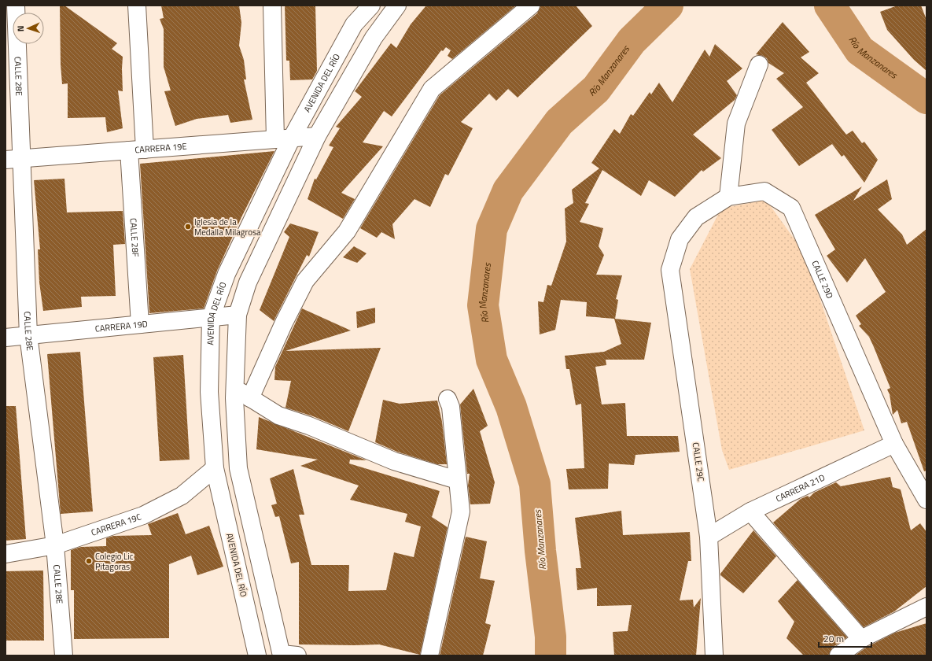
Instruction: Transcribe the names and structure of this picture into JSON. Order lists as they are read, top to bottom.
{
  "streets": {
    "street": [
      "CALLE 28E",
      "AVENIDA DEL RÍO",
      "CARRERA 19E",
      "CALLE 28F",
      "CALLE 29D",
      "CARRERA 19D",
      "CALLE 29C",
      "CARRERA 21D",
      "CARRERA 19C"
    ]
  },
  "crossings": [
    ["CALLE 28E", "CARRERA 19E"],
    ["CALLE 28E", "CARRERA 19D"],
    ["CALLE 28E", "CARRERA 19C"],
    ["AVENIDA DEL RÍO", "CARRERA 19E"],
    ["AVENIDA DEL RÍO", "CARRERA 19D"],
    ["AVENIDA DEL RÍO", "CARRERA 19C"],
    ["CARRERA 19E", "CALLE 28F"],
    ["CALLE 28F", "CARRERA 19D"],
    ["CALLE 29D", "CALLE 29C"],
    ["CALLE 29D", "CARRERA 21D"],
    ["CALLE 29C", "CARRERA 21D"]
  ],
  "water": ["Río Manzanares"],
  "places": ["Iglesia de la Medalla Milagrosa", "Colegio Lic Pitagoras"],
  "scale_bar": "20 m",
  "north": "left"
}
